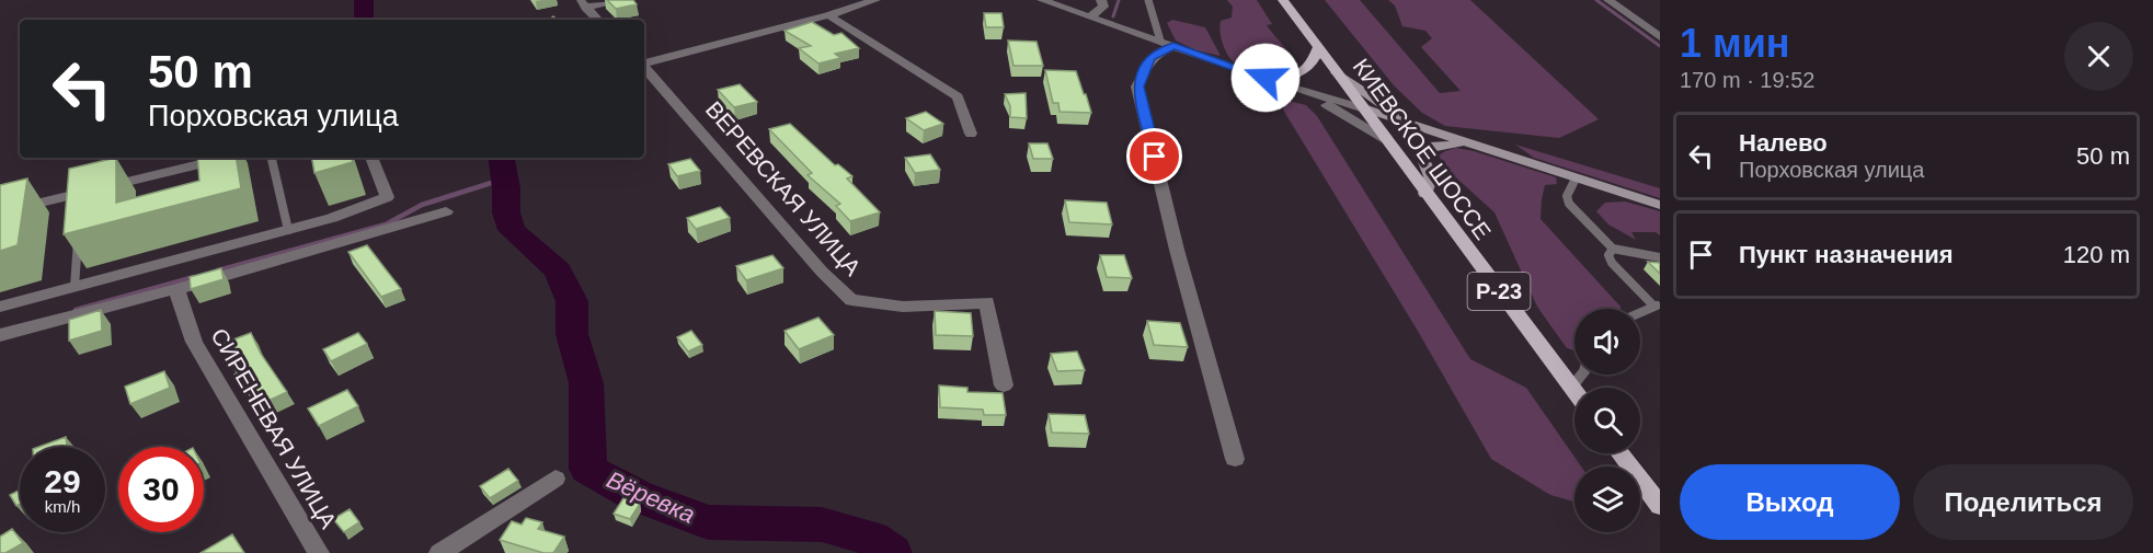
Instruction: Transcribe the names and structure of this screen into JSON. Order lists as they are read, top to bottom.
{
  "streets": {
    "main road": ["КИЕВСКОЕ ШОССЕ", "Р-23"],
    "street": ["ВЕРЕВСКАЯ УЛИЦА", "СИРЕНЕВАЯ УЛИЦА"]
  },
  "crossings": [
    ["КИЕВСКОЕ ШОССЕ", "Р-23"]
  ],
  "water": ["Вёревка"],
  "page": {
    "heading": ["1 мин", "170 m · 19:52"],
    "turn": ["50 m", "Порховская улица"],
    "list": [
      {
        "name": "Налево",
        "note": "Порховская улица",
        "value": "50 m"
      },
      {
        "name": "Пункт назначения",
        "value": "120 m"
      }
    ],
    "speed": "29 km/h",
    "limit": "30",
    "buttons": ["Выход", "Поделиться"]
  }
}
